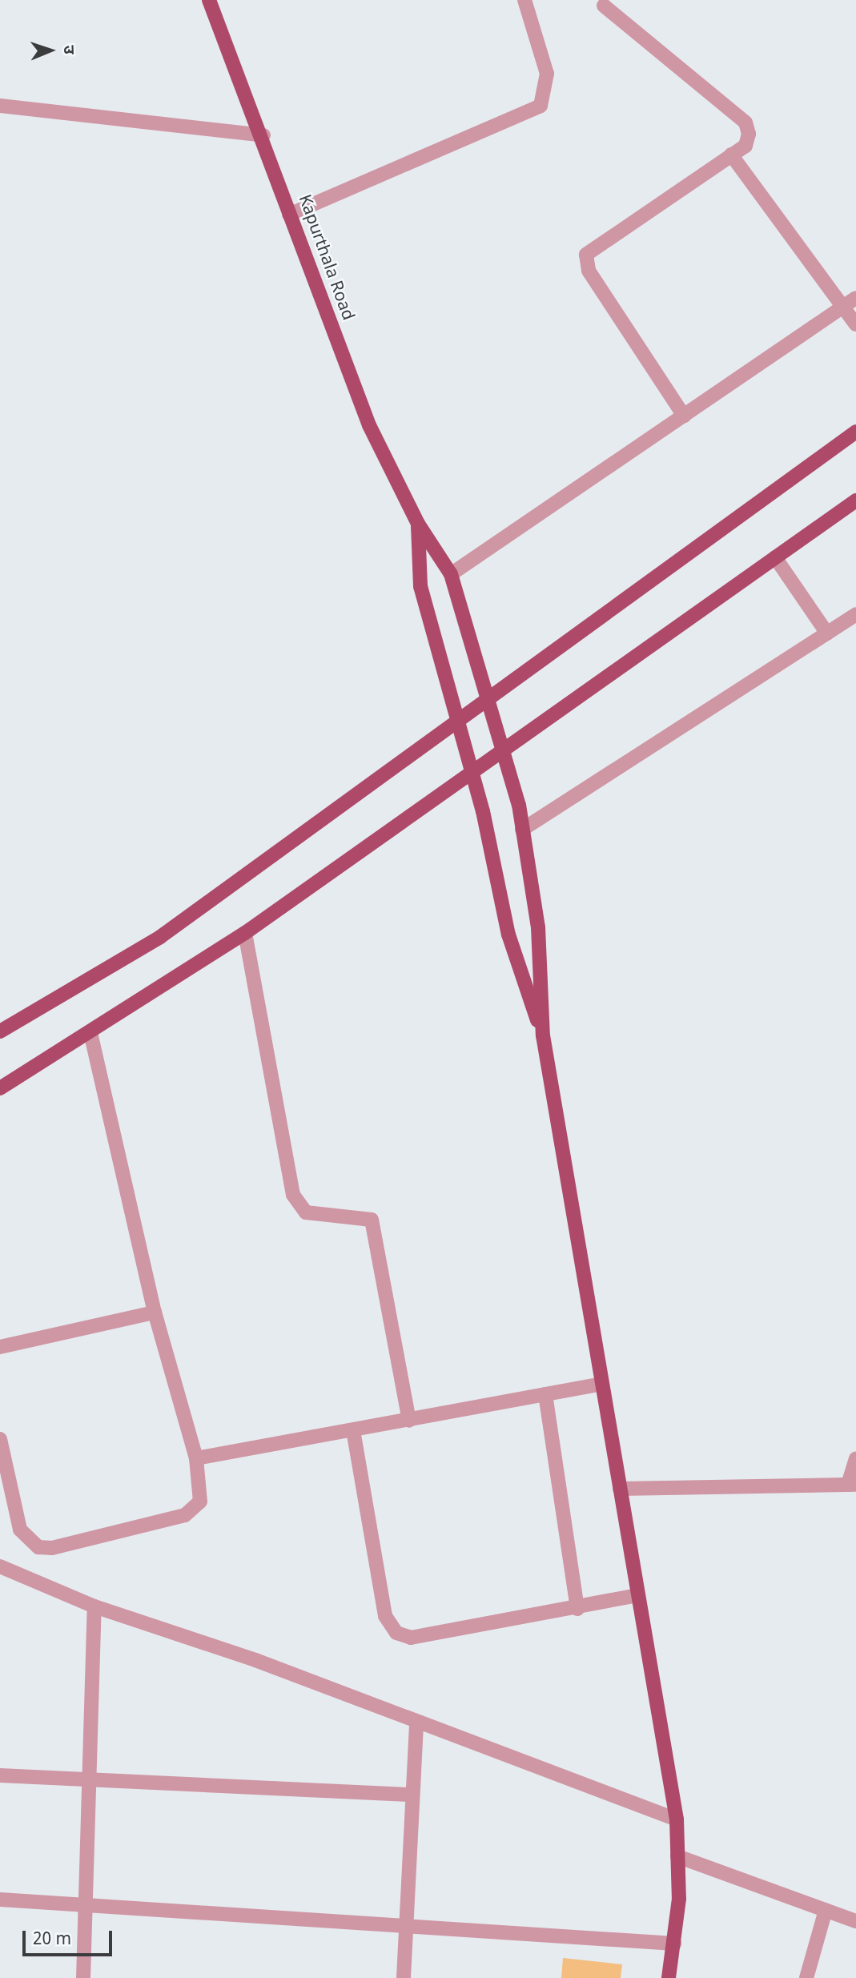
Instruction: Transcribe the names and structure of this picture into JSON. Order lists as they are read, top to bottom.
{
  "streets": {
    "main road": ["Kapurthala Road"]
  },
  "scale_bar": "20 m",
  "north": "right"
}
